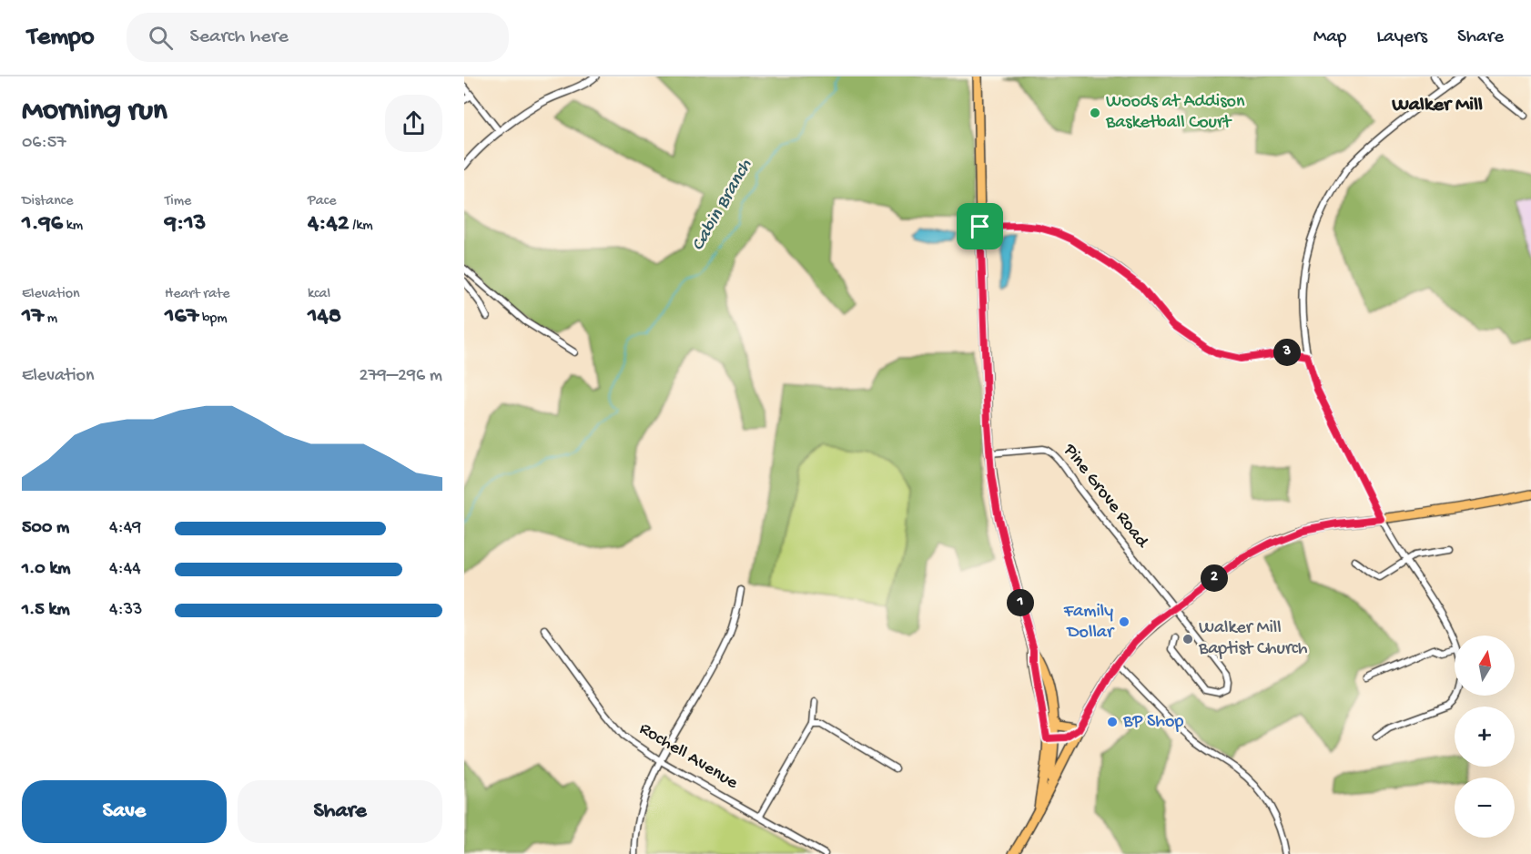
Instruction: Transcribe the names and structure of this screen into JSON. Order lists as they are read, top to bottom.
{
  "streets": {
    "street": ["Pine Grove Road", "Rochell Avenue"]
  },
  "districts": ["Walker Mill"],
  "water": ["Cabin Branch"],
  "places": [
    "Woods at Addison Basketball Court",
    "Family Dollar",
    "Walker Mill Baptist Church",
    "BP Shop"
  ],
  "north": "top",
  "page": {
    "header": "Tempo",
    "search": "Search here",
    "nav": ["Map", "Layers", "Share"],
    "heading": ["Morning run", "06:57"],
    "stats": [
      ["Distance", "1.96 km"],
      ["Time", "9:13"],
      ["Pace", "4:42 /km"],
      ["Elevation", "17 m"],
      ["Heart rate", "167 bpm"],
      ["kcal", "148"]
    ],
    "pins": ["3", "2", "1"],
    "chart": ["Elevation", "279–296 m"],
    "list": [
      {
        "name": "500 m",
        "note": "4:49"
      },
      {
        "name": "1.0 km",
        "note": "4:44"
      },
      {
        "name": "1.5 km",
        "note": "4:33"
      }
    ],
    "map_buttons": ["+", "−"],
    "buttons": ["Save", "Share"]
  }
}
